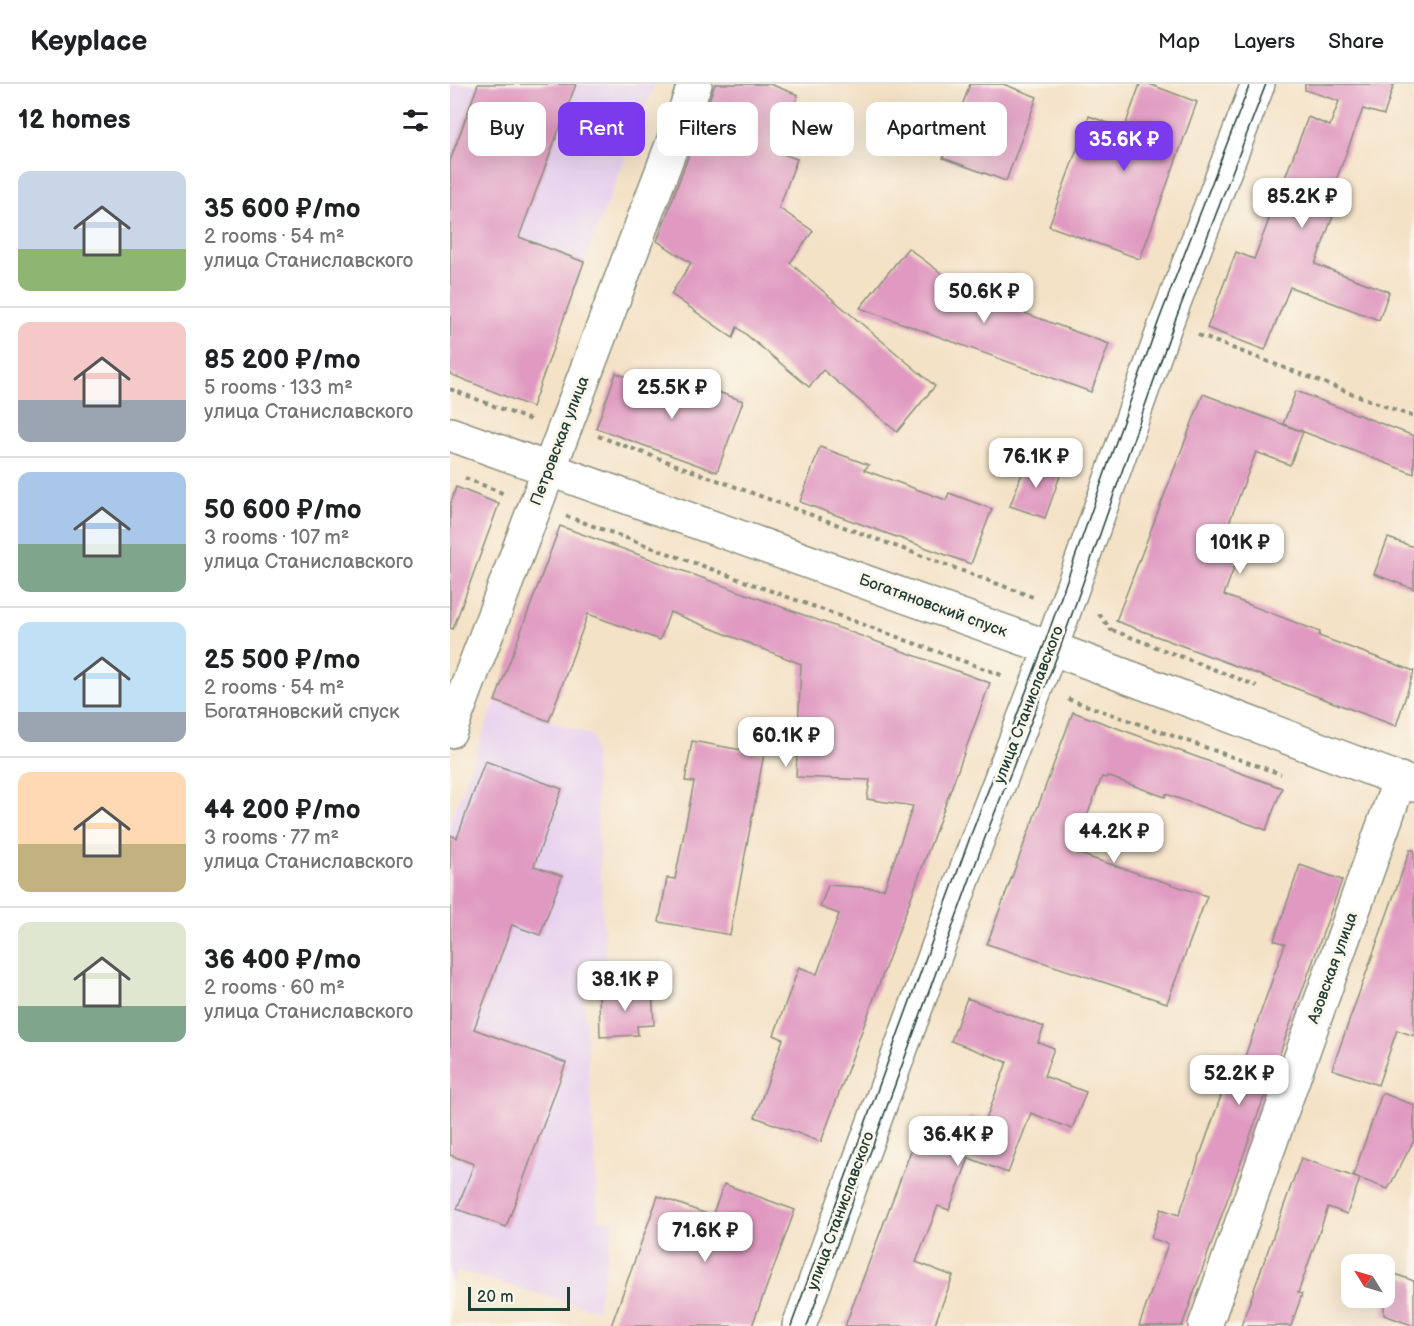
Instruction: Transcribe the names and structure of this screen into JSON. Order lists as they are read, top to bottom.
{
  "streets": {
    "street": [
      "Петровская улица",
      "Богатяновский спуск",
      "улица Станиславского",
      "Азовская улица"
    ]
  },
  "crossings": [
    ["Петровская улица", "Богатяновский спуск"],
    ["Богатяновский спуск", "улица Станиславского"],
    ["Богатяновский спуск", "Азовская улица"]
  ],
  "scale_bar": "20 m",
  "north": "top left",
  "page": {
    "header": "Keyplace",
    "nav": ["Map", "Layers", "Share"],
    "heading": "12 homes",
    "chip": [
      "Buy",
      "Rent",
      "Filters",
      "New",
      "Apartment"
    ],
    "price": [
      "35.6K ₽",
      "85.2K ₽",
      "50.6K ₽",
      "25.5K ₽",
      "76.1K ₽",
      "101K ₽",
      "60.1K ₽",
      "44.2K ₽",
      "38.1K ₽",
      "52.2K ₽",
      "36.4K ₽",
      "71.6K ₽"
    ],
    "list": [
      {
        "name": "35 600 ₽/mo",
        "note": "2 rooms · 54 m² · улица Станиславского"
      },
      {
        "name": "85 200 ₽/mo",
        "note": "5 rooms · 133 m² · улица Станиславского"
      },
      {
        "name": "50 600 ₽/mo",
        "note": "3 rooms · 107 m² · улица Станиславского"
      },
      {
        "name": "25 500 ₽/mo",
        "note": "2 rooms · 54 m² · Богатяновский спуск"
      },
      {
        "name": "44 200 ₽/mo",
        "note": "3 rooms · 77 m² · улица Станиславского"
      },
      {
        "name": "36 400 ₽/mo",
        "note": "2 rooms · 60 m² · улица Станиславского"
      }
    ],
    "scale": "20 m"
  }
}
